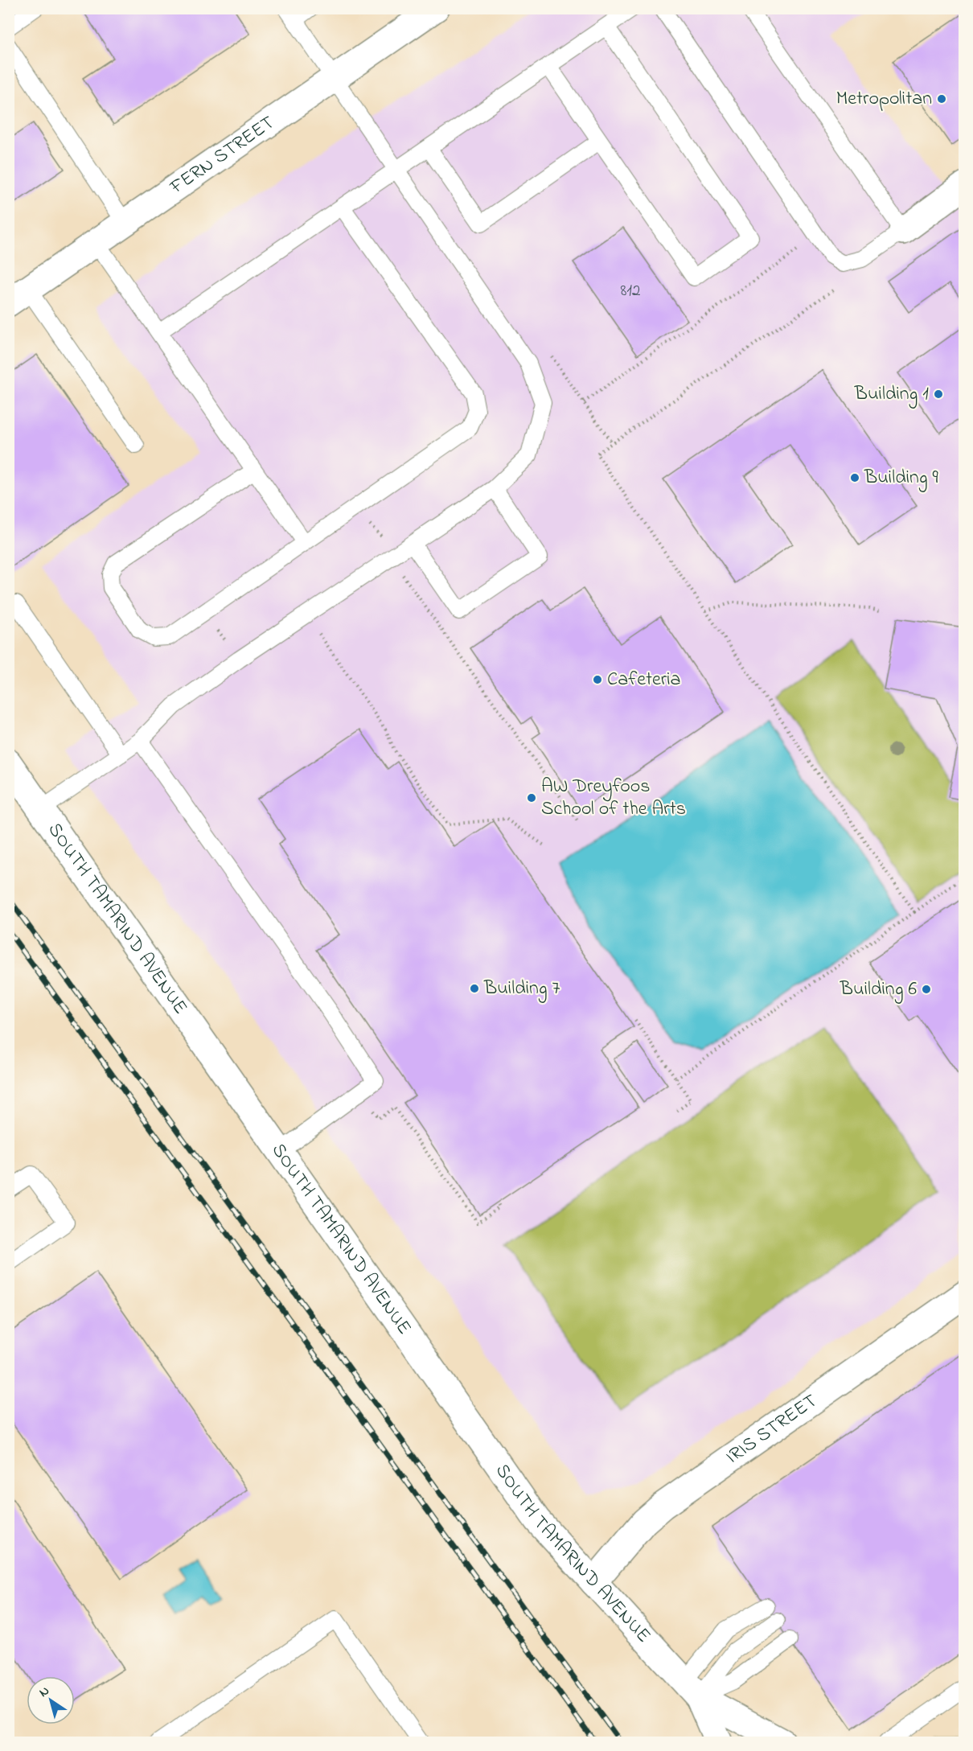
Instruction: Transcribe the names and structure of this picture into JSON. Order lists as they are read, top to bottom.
{
  "streets": {
    "street": ["FERN STREET", "SOUTH TAMARIND AVENUE", "IRIS STREET"]
  },
  "crossings": [
    ["SOUTH TAMARIND AVENUE", "IRIS STREET"]
  ],
  "places": [
    "Metropolitan",
    "Building 1",
    "Building 9",
    "Cafeteria",
    "AW Dreyfoos School of the Arts",
    "Building 7",
    "Building 6"
  ],
  "house_numbers": ["812"],
  "north": "top left"
}
